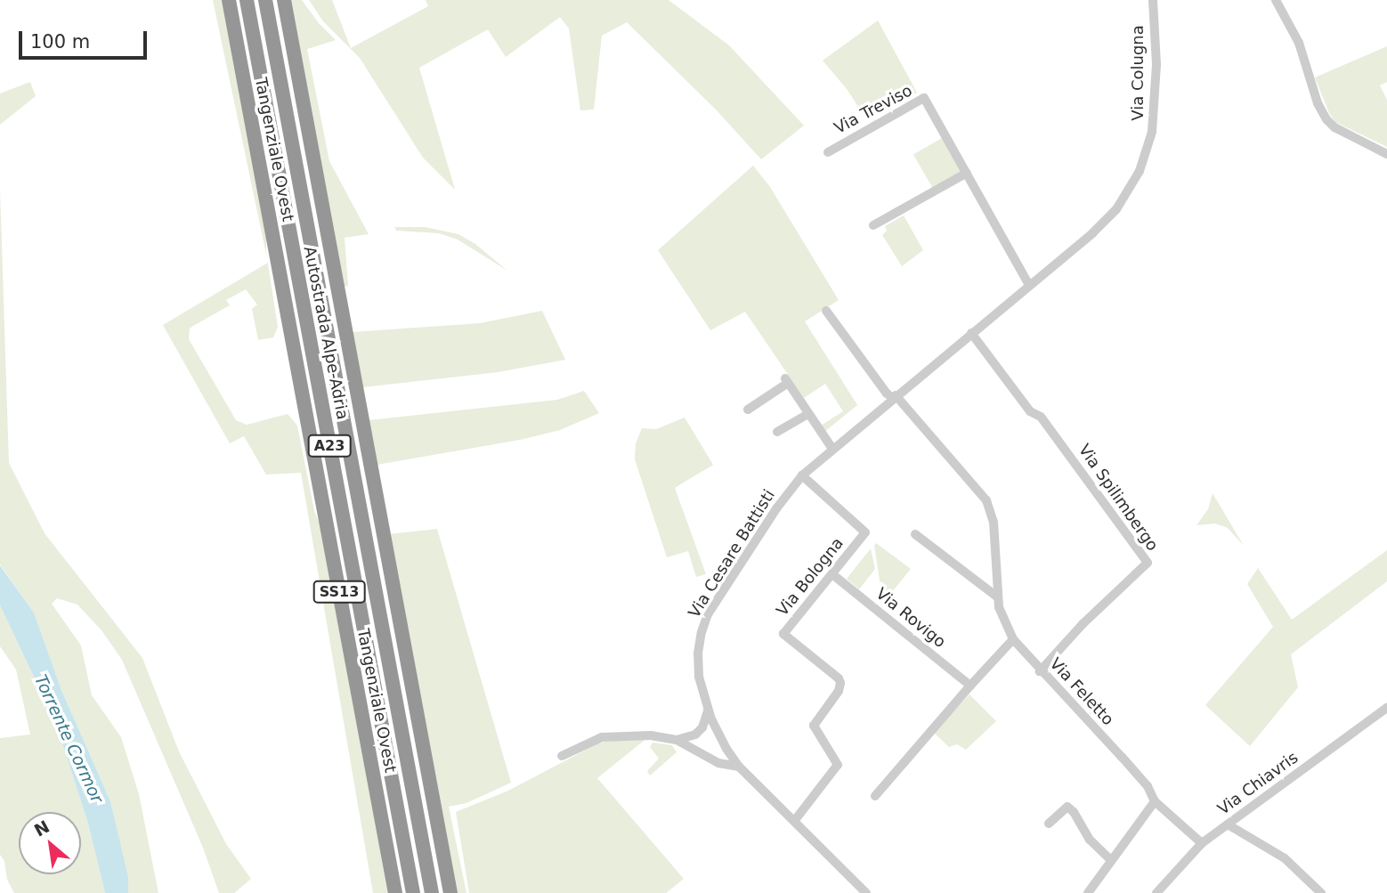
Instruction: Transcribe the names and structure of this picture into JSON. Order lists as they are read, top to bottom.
{
  "streets": {
    "highway": [
      "Tangenziale Ovest",
      "Autostrada Alpe-Adria",
      "A23",
      "SS13"
    ],
    "street": [
      "Via Colugna",
      "Via Treviso",
      "Via Spilimbergo",
      "Via Cesare Battisti",
      "Via Bologna",
      "Via Rovigo",
      "Via Feletto",
      "Via Chiavris"
    ]
  },
  "crossings": [
    ["Via Colugna", "Via Treviso"],
    ["Via Colugna", "Via Cesare Battisti"],
    ["Via Treviso", "Via Cesare Battisti"],
    ["Via Spilimbergo", "Via Cesare Battisti"],
    ["Via Spilimbergo", "Via Feletto"],
    ["Via Cesare Battisti", "Via Bologna"],
    ["Via Cesare Battisti", "Via Feletto"],
    ["Via Bologna", "Via Rovigo"],
    ["Via Feletto", "Via Chiavris"]
  ],
  "water": ["Torrente Cormor"],
  "scale_bar": "100 m",
  "north": "top left"
}
